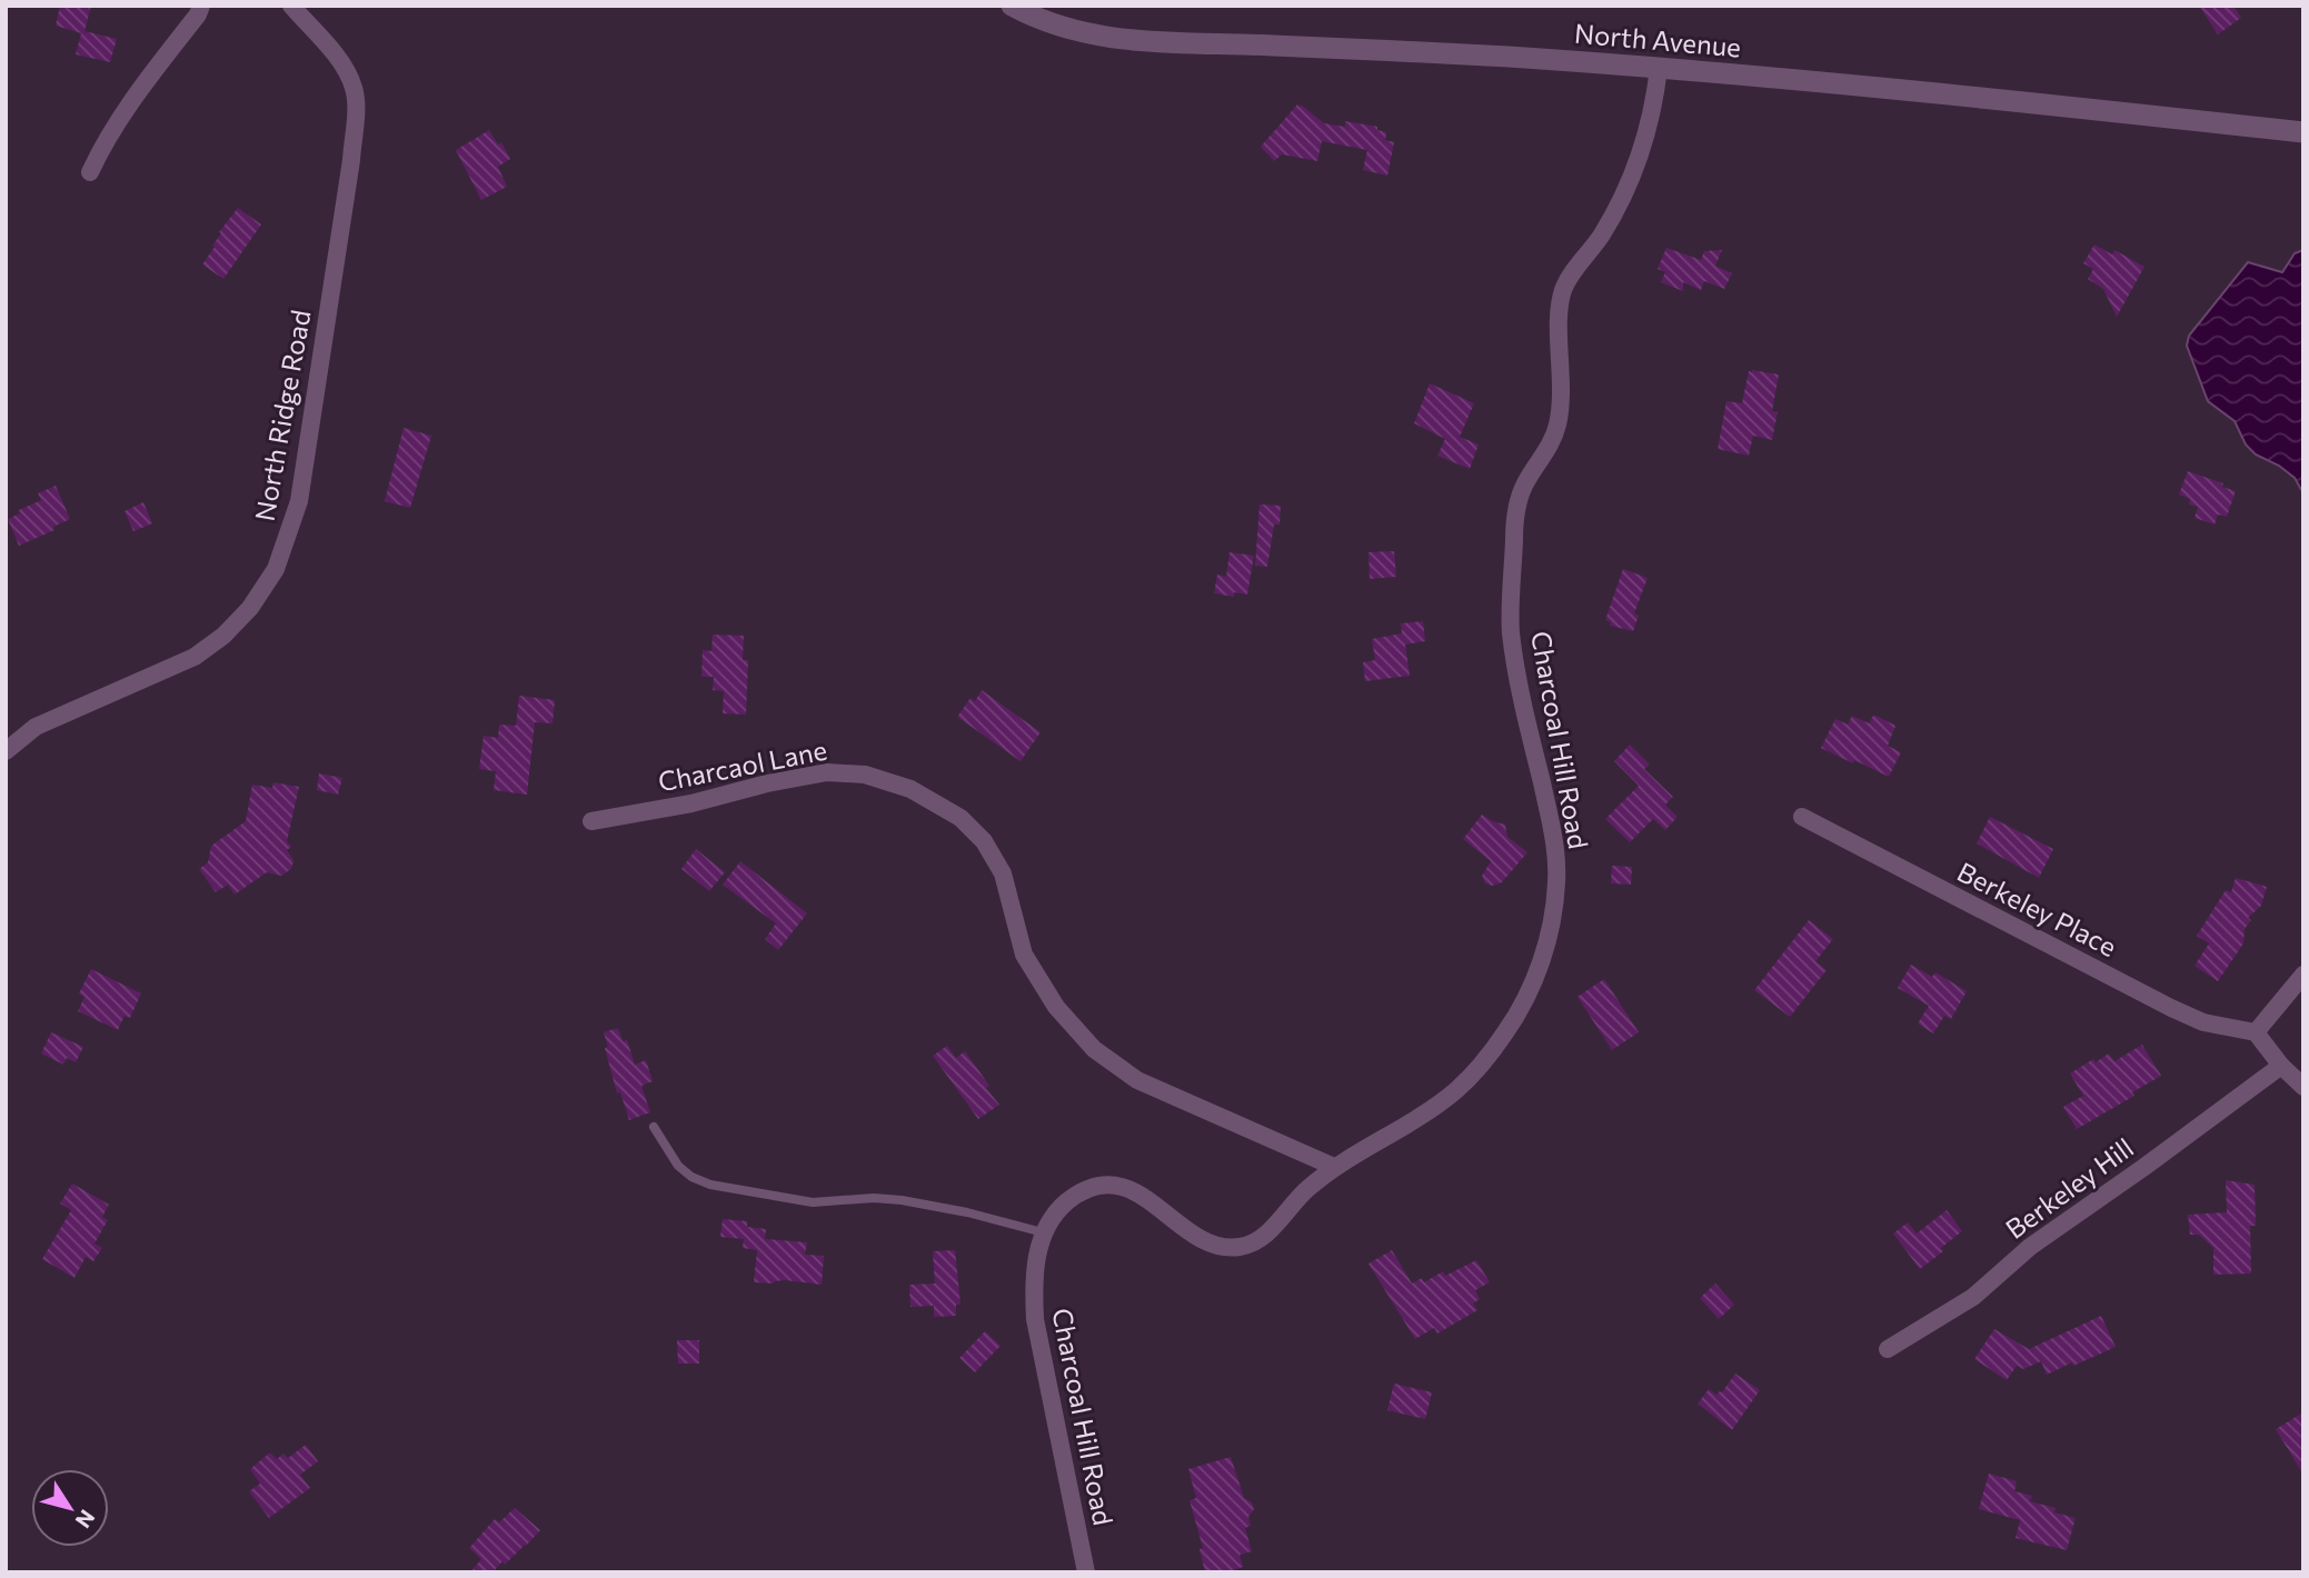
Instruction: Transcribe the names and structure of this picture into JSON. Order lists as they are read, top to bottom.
{
  "streets": {
    "street": [
      "North Avenue",
      "North Ridge Road",
      "Charcoal Hill Road",
      "Charcaol Lane",
      "Berkeley Place",
      "Berkeley Hill"
    ]
  },
  "crossings": [
    ["North Avenue", "Charcoal Hill Road"],
    ["Charcoal Hill Road", "Charcaol Lane"]
  ],
  "north": "bottom right"
}
